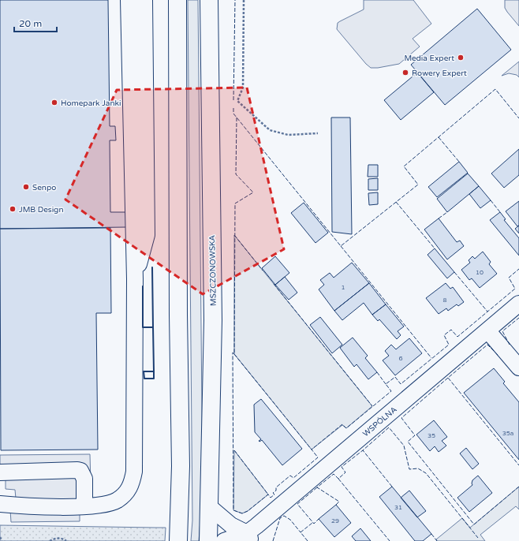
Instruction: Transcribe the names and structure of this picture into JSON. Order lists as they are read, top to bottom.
{
  "streets": {
    "main road": ["MSZCZONOWSKA"],
    "street": ["WSPÓLNA"]
  },
  "places": [
    "Media Expert",
    "Rowery Expert",
    "Homepark Janki",
    "Senpo",
    "JMB Design"
  ],
  "house_numbers": [
    "10",
    "1",
    "8",
    "6",
    "35a",
    "35",
    "31",
    "29"
  ],
  "scale_bar": "20 m"
}
